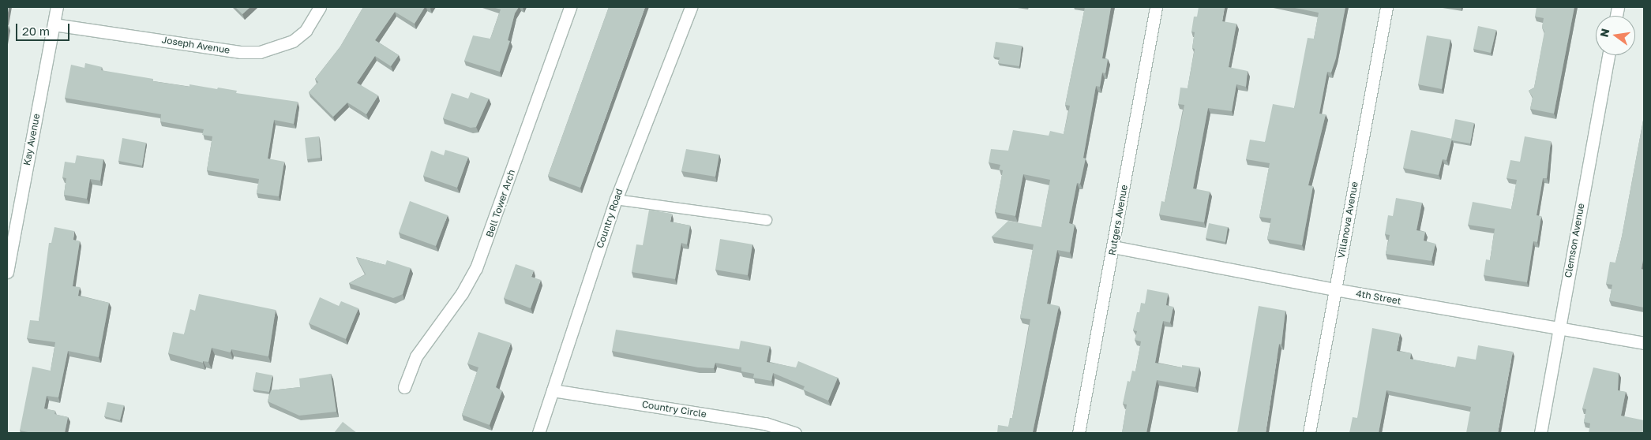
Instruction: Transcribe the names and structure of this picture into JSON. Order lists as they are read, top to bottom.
{
  "streets": {
    "street": [
      "Joseph Avenue",
      "Kay Avenue",
      "Bell Tower Arch",
      "Country Road",
      "Rutgers Avenue",
      "Villanova Avenue",
      "Clemson Avenue",
      "4th Street",
      "Country Circle"
    ]
  },
  "crossings": [
    ["Joseph Avenue", "Kay Avenue"],
    ["Country Road", "Country Circle"],
    ["Rutgers Avenue", "4th Street"],
    ["Villanova Avenue", "4th Street"],
    ["Clemson Avenue", "4th Street"]
  ],
  "scale_bar": "20 m",
  "north": "left"
}
